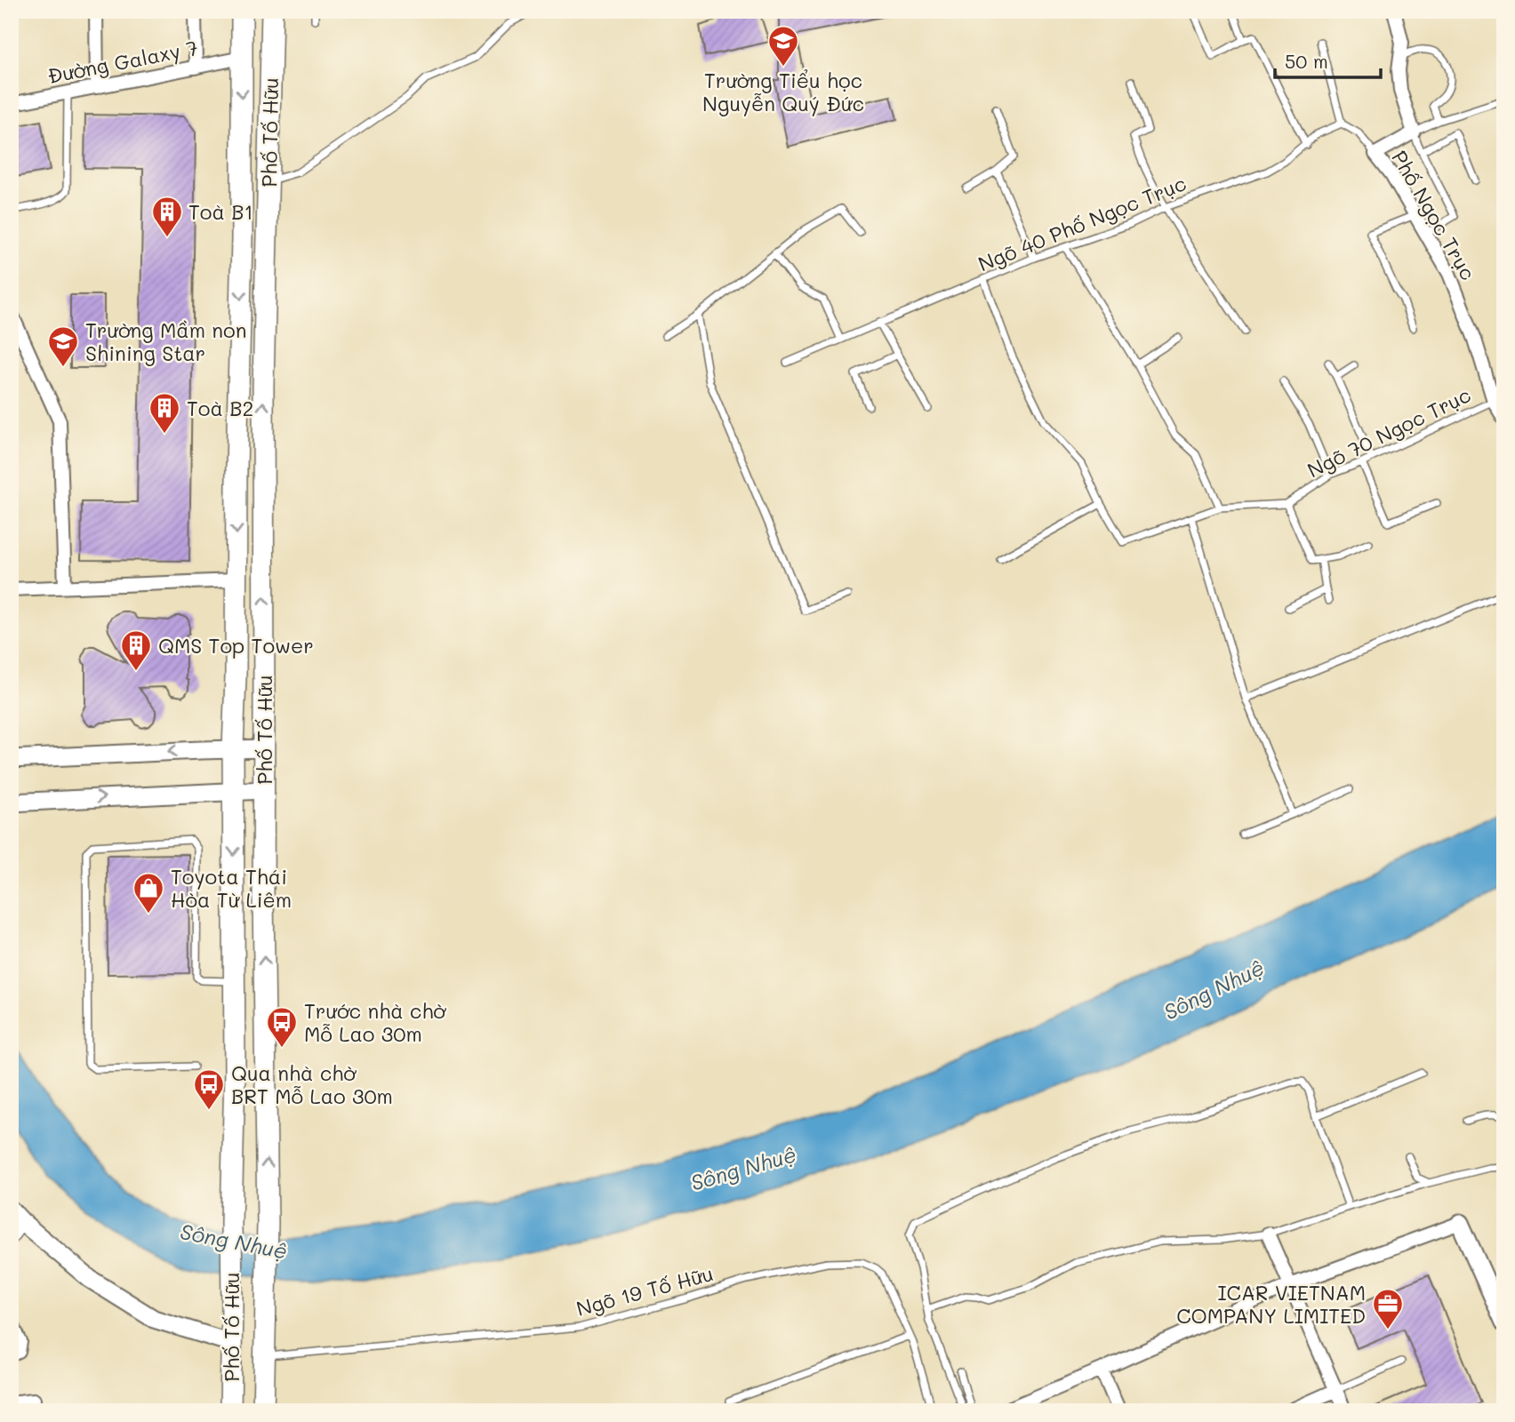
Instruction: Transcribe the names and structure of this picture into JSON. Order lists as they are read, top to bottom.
{
  "streets": {
    "main road": ["Phố Tố Hữu"],
    "street": ["Đường Galaxy 7", "Phố Ngọc Trục"],
    "lane": ["Ngõ 40 Phố Ngọc Trục", "Ngõ 70 Ngọc Trục", "Ngõ 19 Tố Hữu"]
  },
  "crossings": [
    ["Đường Galaxy 7", "Phố Tố Hữu"],
    ["Phố Tố Hữu", "Ngõ 19 Tố Hữu"],
    ["Phố Ngọc Trục", "Ngõ 70 Ngọc Trục"]
  ],
  "water": ["Sông Nhuệ"],
  "places": {
    "school or university": ["Trường Tiểu học Nguyễn Quý Đức", "Trường Mầm non Shining Star"],
    "building": ["Toà B1", "Toà B2", "QMS Top Tower"],
    "shop": ["Toyota Thái Hòa Từ Liêm"],
    "bus stop": ["Trước nhà chờ Mỗ Lao 30m", "Qua nhà chờ BRT Mỗ Lao 30m"],
    "office": ["ICAR VIETNAM COMPANY LIMITED"]
  },
  "scale_bar": "50 m"
}
